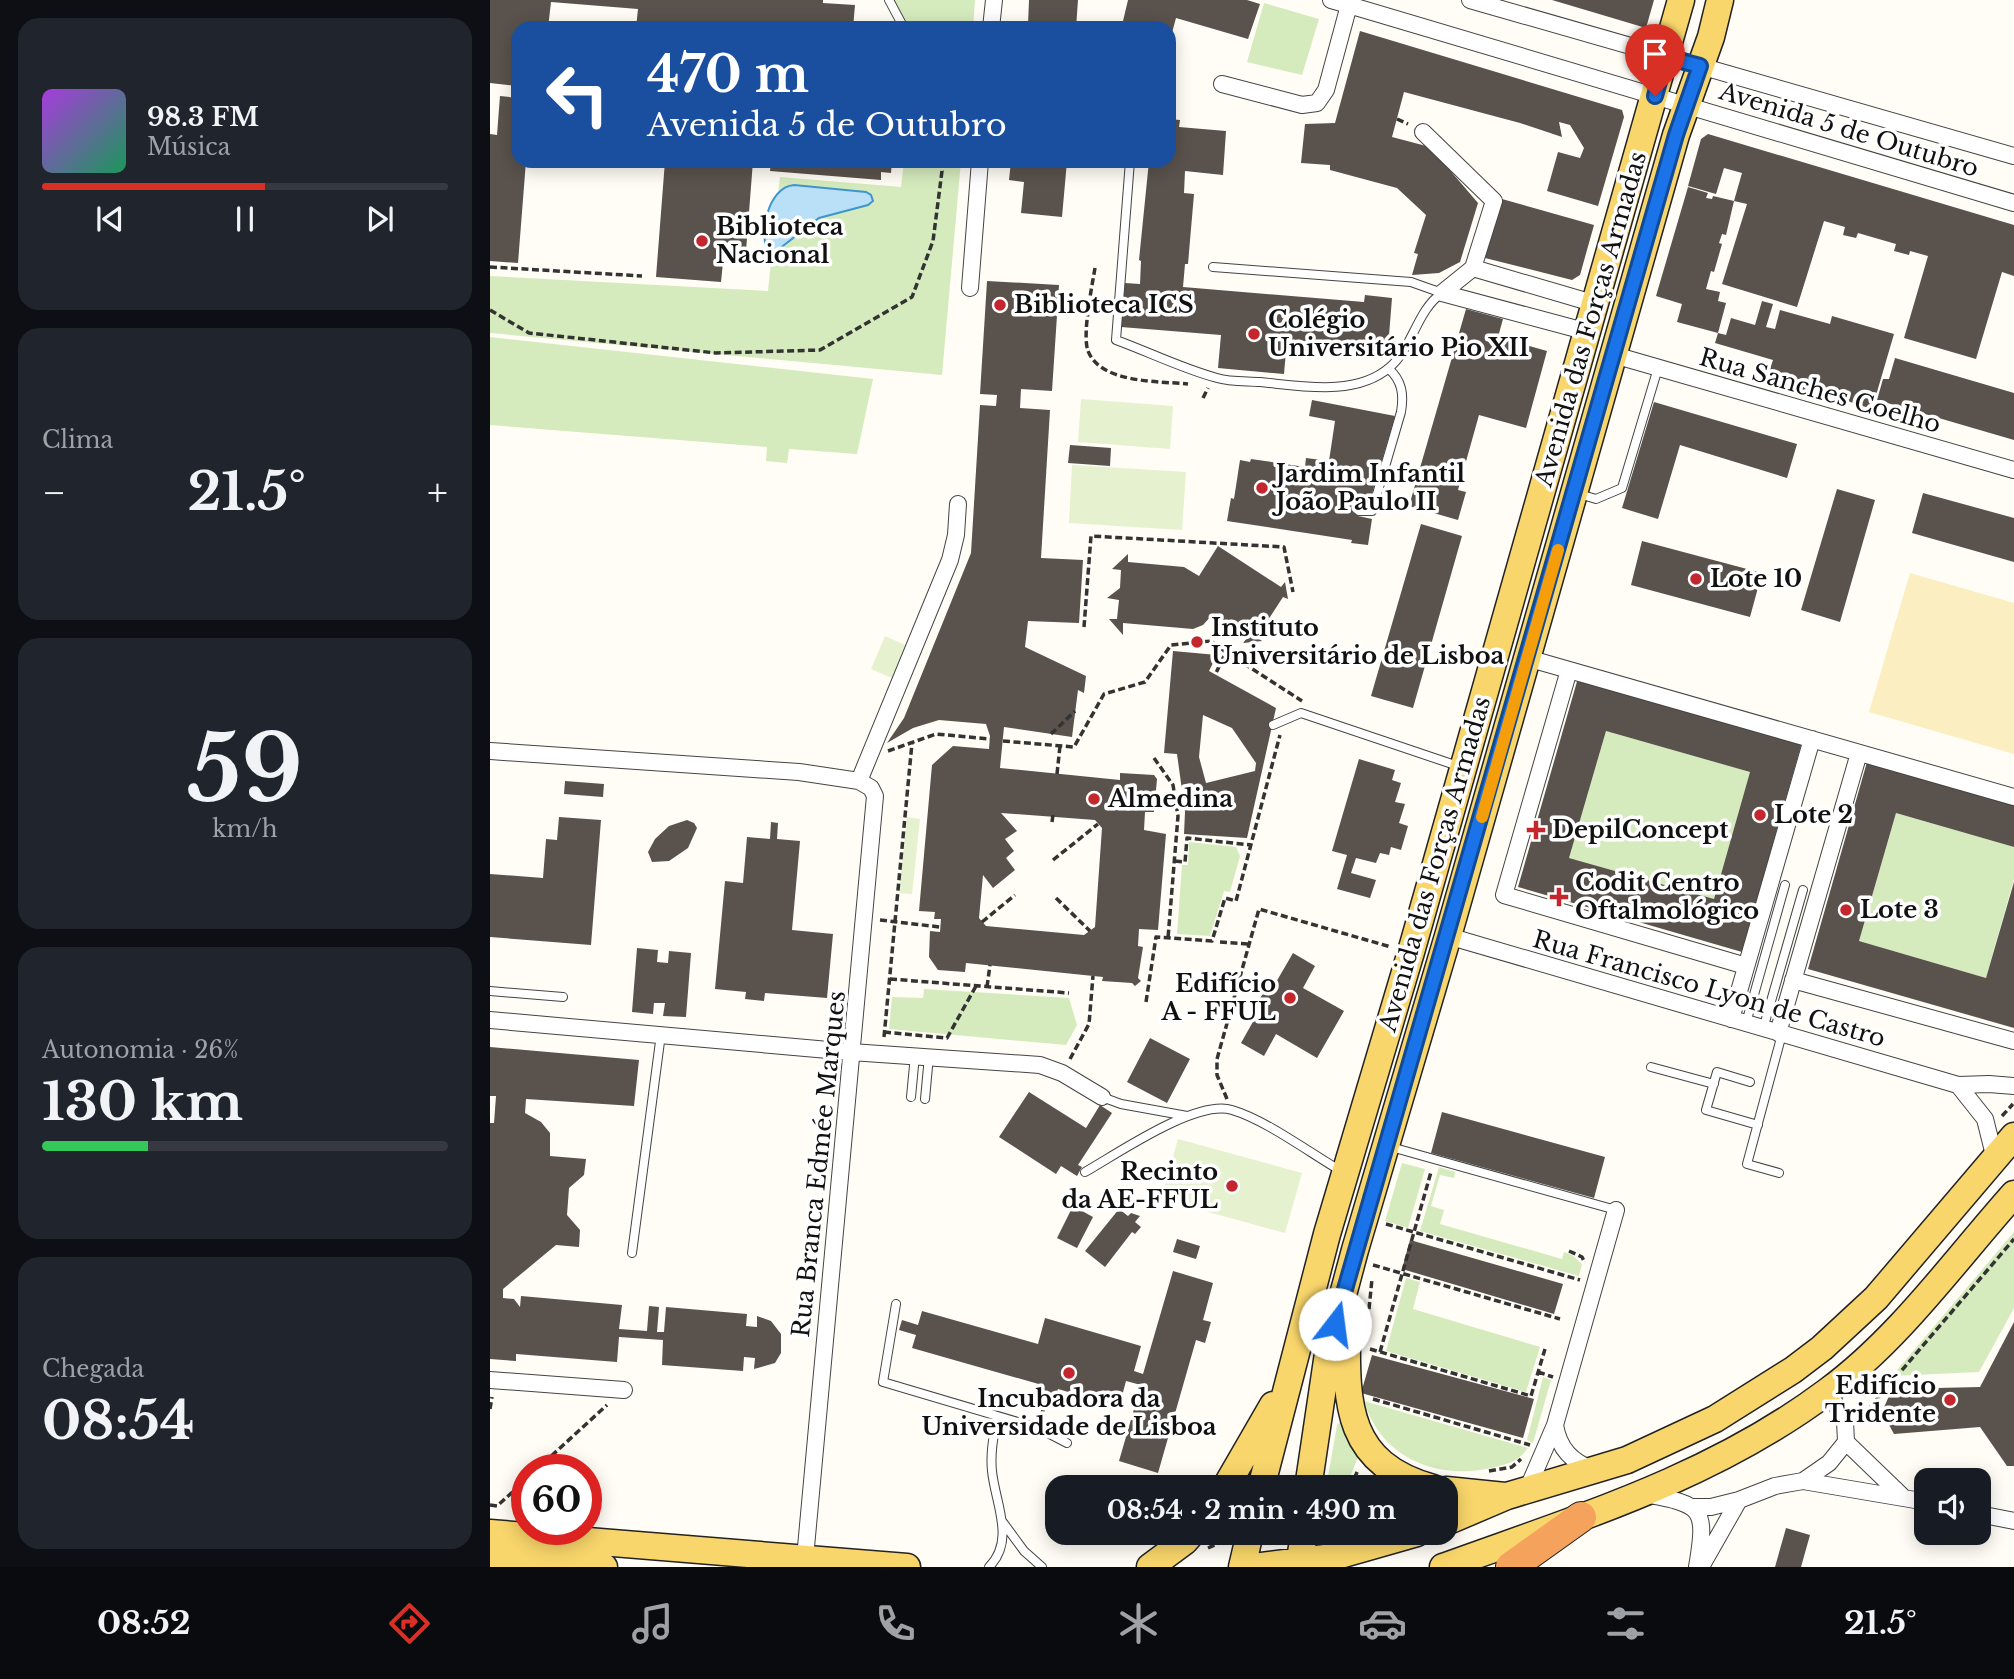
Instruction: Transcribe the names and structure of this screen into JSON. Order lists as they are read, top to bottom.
{
  "streets": {
    "main road": ["Avenida das Forças Armadas"],
    "street": [
      "Avenida 5 de Outubro",
      "Rua Sanches Coelho",
      "Rua Francisco Lyon de Castro",
      "Rua Branca Edmée Marques"
    ]
  },
  "crossings": [
    ["Avenida 5 de Outubro", "Avenida das Forças Armadas"],
    ["Avenida das Forças Armadas", "Rua Sanches Coelho"],
    ["Avenida das Forças Armadas", "Rua Francisco Lyon de Castro"]
  ],
  "places": {
    "other": [
      "Biblioteca Nacional",
      "Biblioteca ICS",
      "Colégio Universitário Pio XII",
      "Jardim Infantil João Paulo II",
      "Lote 10",
      "Instituto Universitário de Lisboa",
      "Almedina",
      "Lote 2",
      "Lote 3",
      "Edifício A - FFUL",
      "Recinto da AE-FFUL",
      "Incubadora da Universidade de Lisboa",
      "Edifício Tridente"
    ],
    "health": ["DepilConcept", "Codit Centro Oftalmológico"]
  },
  "page": {
    "turn": ["470 m", "Avenida 5 de Outubro"],
    "song": ["98.3 FM", "Música"],
    "tile": [
      "Clima",
      ["59", "km/h"],
      ["Autonomia · 26%", "130 km"],
      ["Chegada", "08:54"]
    ],
    "heat": ["−", "21.5°", "+"],
    "limit": "60",
    "trip": "08:54 · 2 min · 490 m",
    "tabs": ["08:52", "21.5°"]
  }
}
